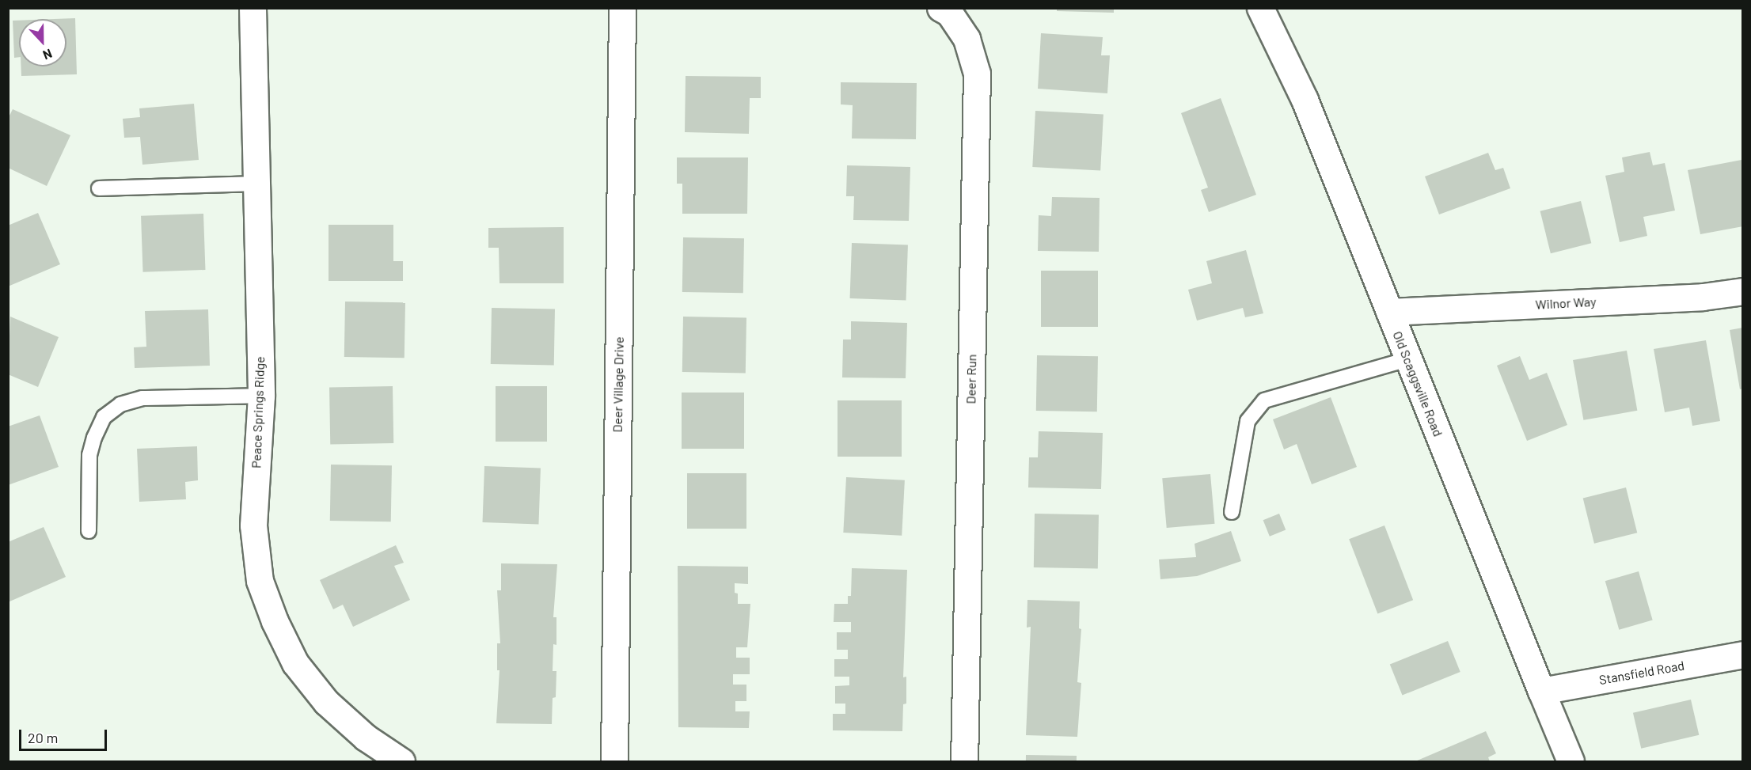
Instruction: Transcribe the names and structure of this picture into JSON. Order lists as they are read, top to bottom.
{
  "streets": {
    "street": [
      "Wilnor Way",
      "Deer Run",
      "Old Scaggsville Road",
      "Deer Village Drive",
      "Peace Springs Ridge",
      "Stansfield Road"
    ]
  },
  "crossings": [
    ["Wilnor Way", "Old Scaggsville Road"],
    ["Old Scaggsville Road", "Stansfield Road"]
  ],
  "scale_bar": "20 m",
  "north": "bottom"
}
